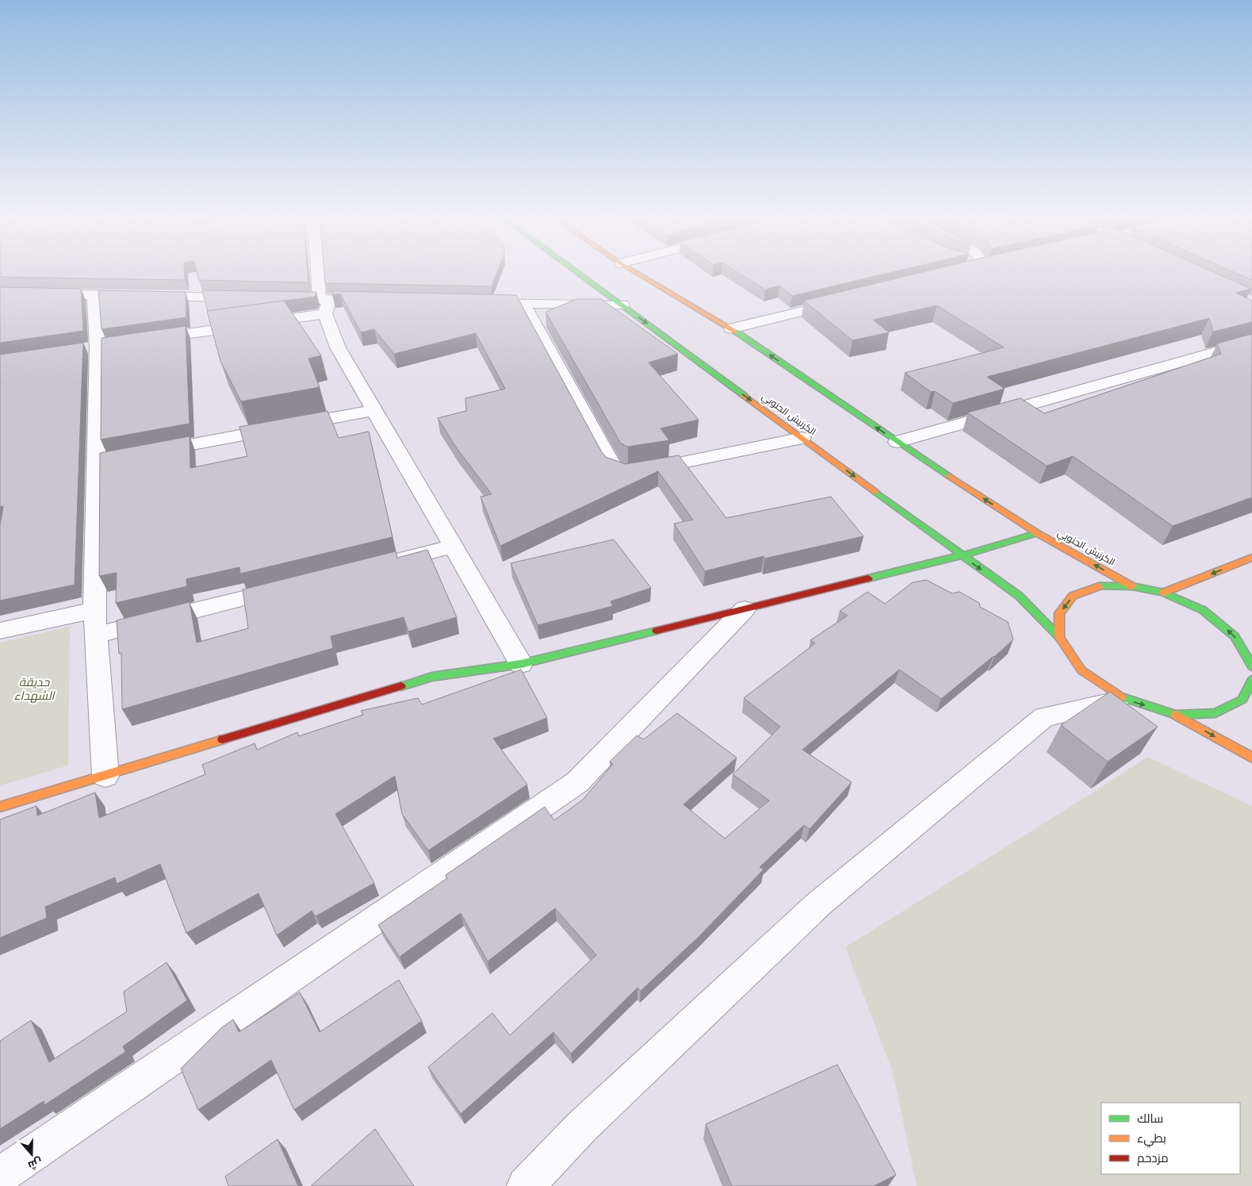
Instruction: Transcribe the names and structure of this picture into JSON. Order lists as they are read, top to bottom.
{
  "streets": {
    "main road": ["الكرنيش الجنوبي"]
  },
  "parks": ["حديقة الشهداء"],
  "legend": ["سالك", "بطيء", "مزدحم"],
  "north": "bottom"
}
